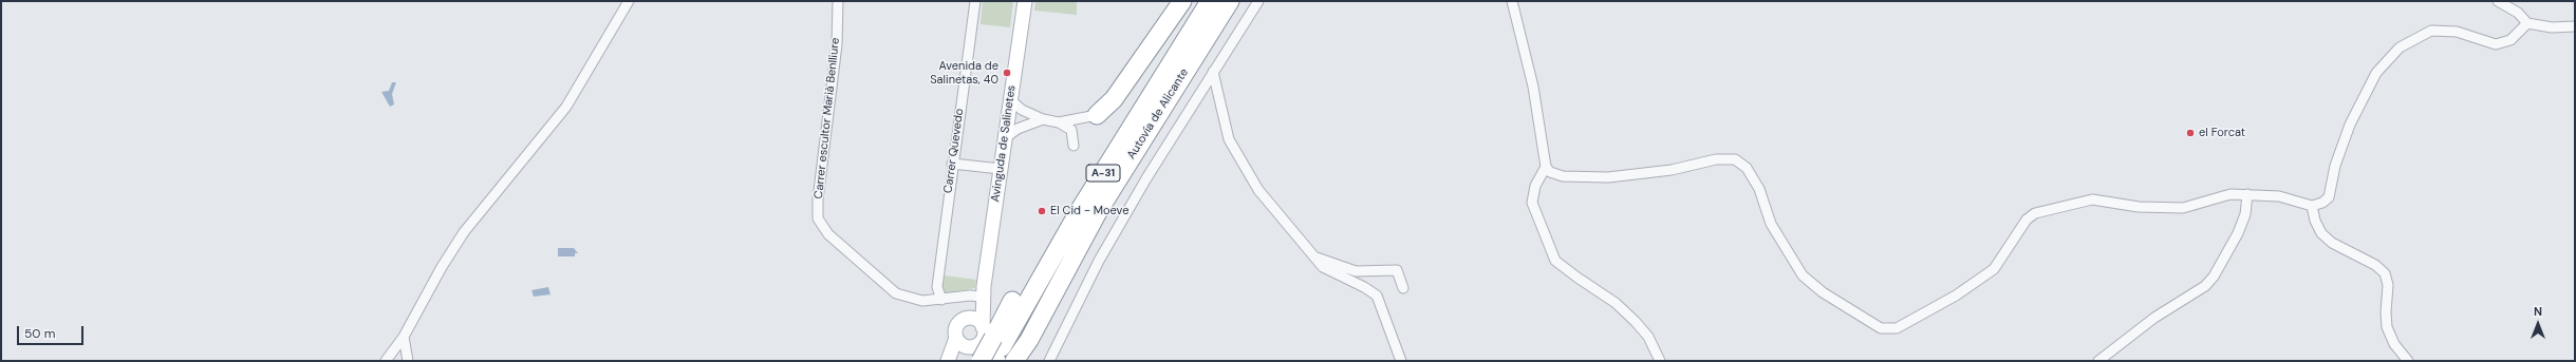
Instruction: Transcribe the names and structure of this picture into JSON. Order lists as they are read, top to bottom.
{
  "streets": {
    "highway": ["Autovía de Alicante", "A-31"],
    "street": ["Carrer escultor Marià Benlliure", "Avinguda de Salinetes", "Carrer Quevedo"]
  },
  "crossings": [
    ["Autovía de Alicante", "Avinguda de Salinetes"],
    ["Carrer escultor Marià Benlliure", "Avinguda de Salinetes"],
    ["Carrer escultor Marià Benlliure", "Carrer Quevedo"]
  ],
  "places": ["Avenida de Salinetas, 40", "el Forcat", "El Cid - Moeve"],
  "scale_bar": "50 m",
  "north": "top"
}
